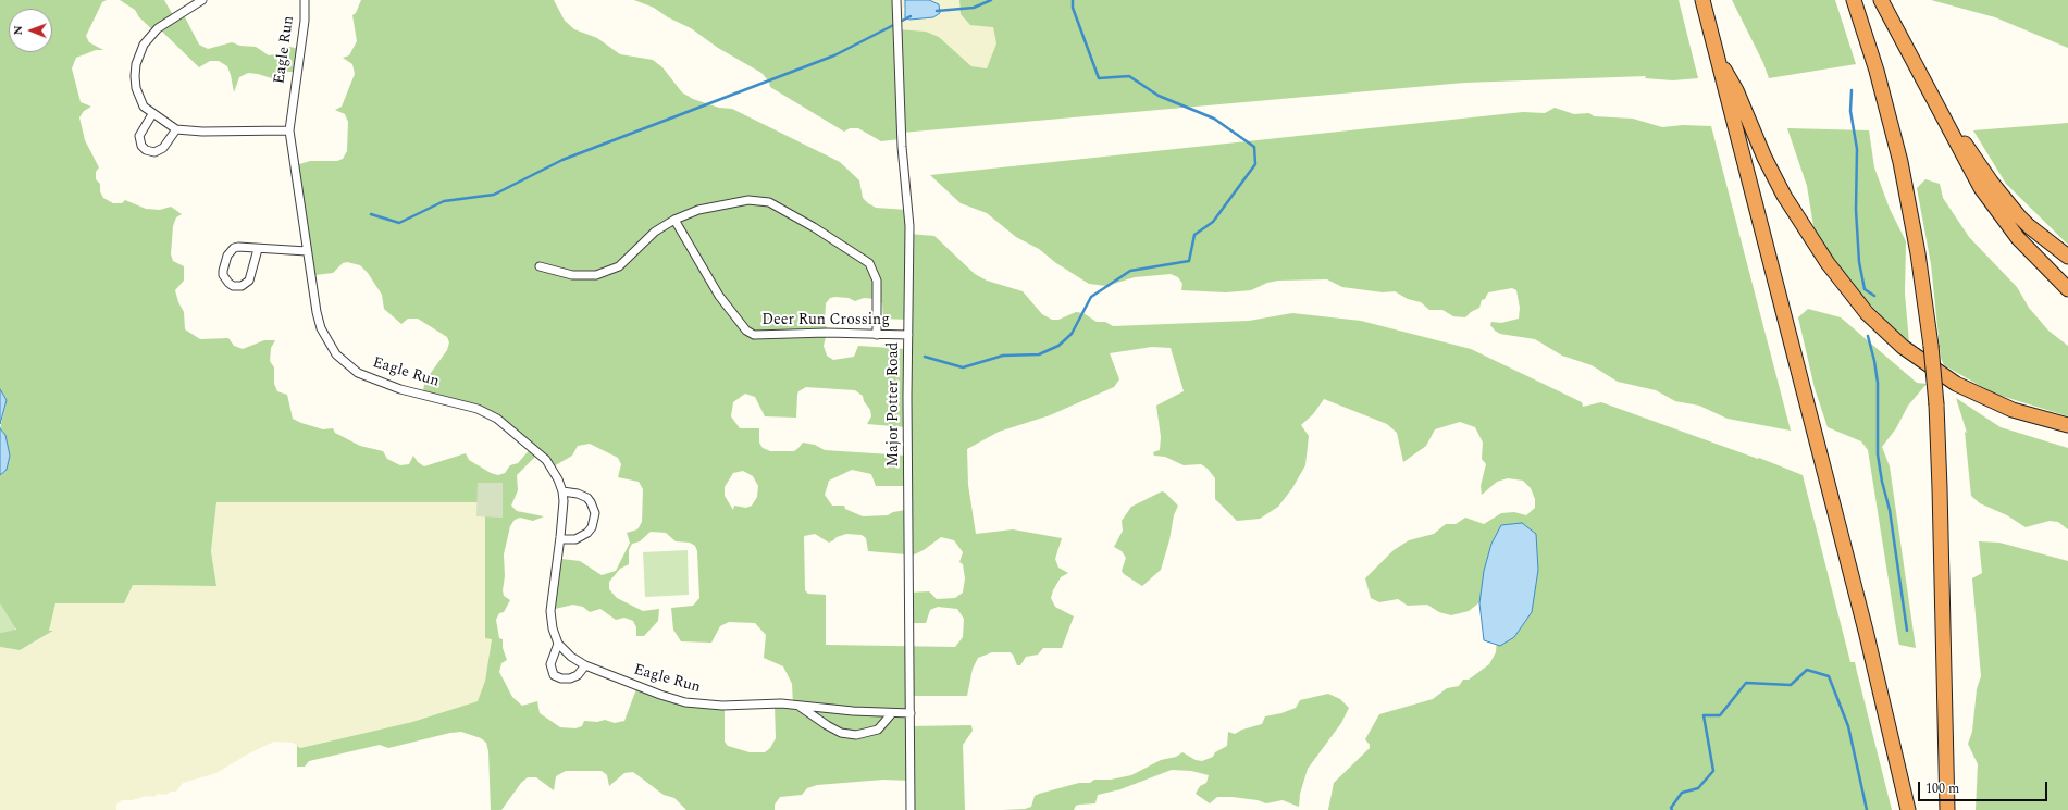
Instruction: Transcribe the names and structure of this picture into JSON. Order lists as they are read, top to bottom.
{
  "streets": {
    "street": ["Eagle Run", "Deer Run Crossing", "Major Potter Road"]
  },
  "crossings": [
    ["Eagle Run", "Major Potter Road"],
    ["Deer Run Crossing", "Major Potter Road"]
  ],
  "scale_bar": "100 m",
  "north": "left"
}
